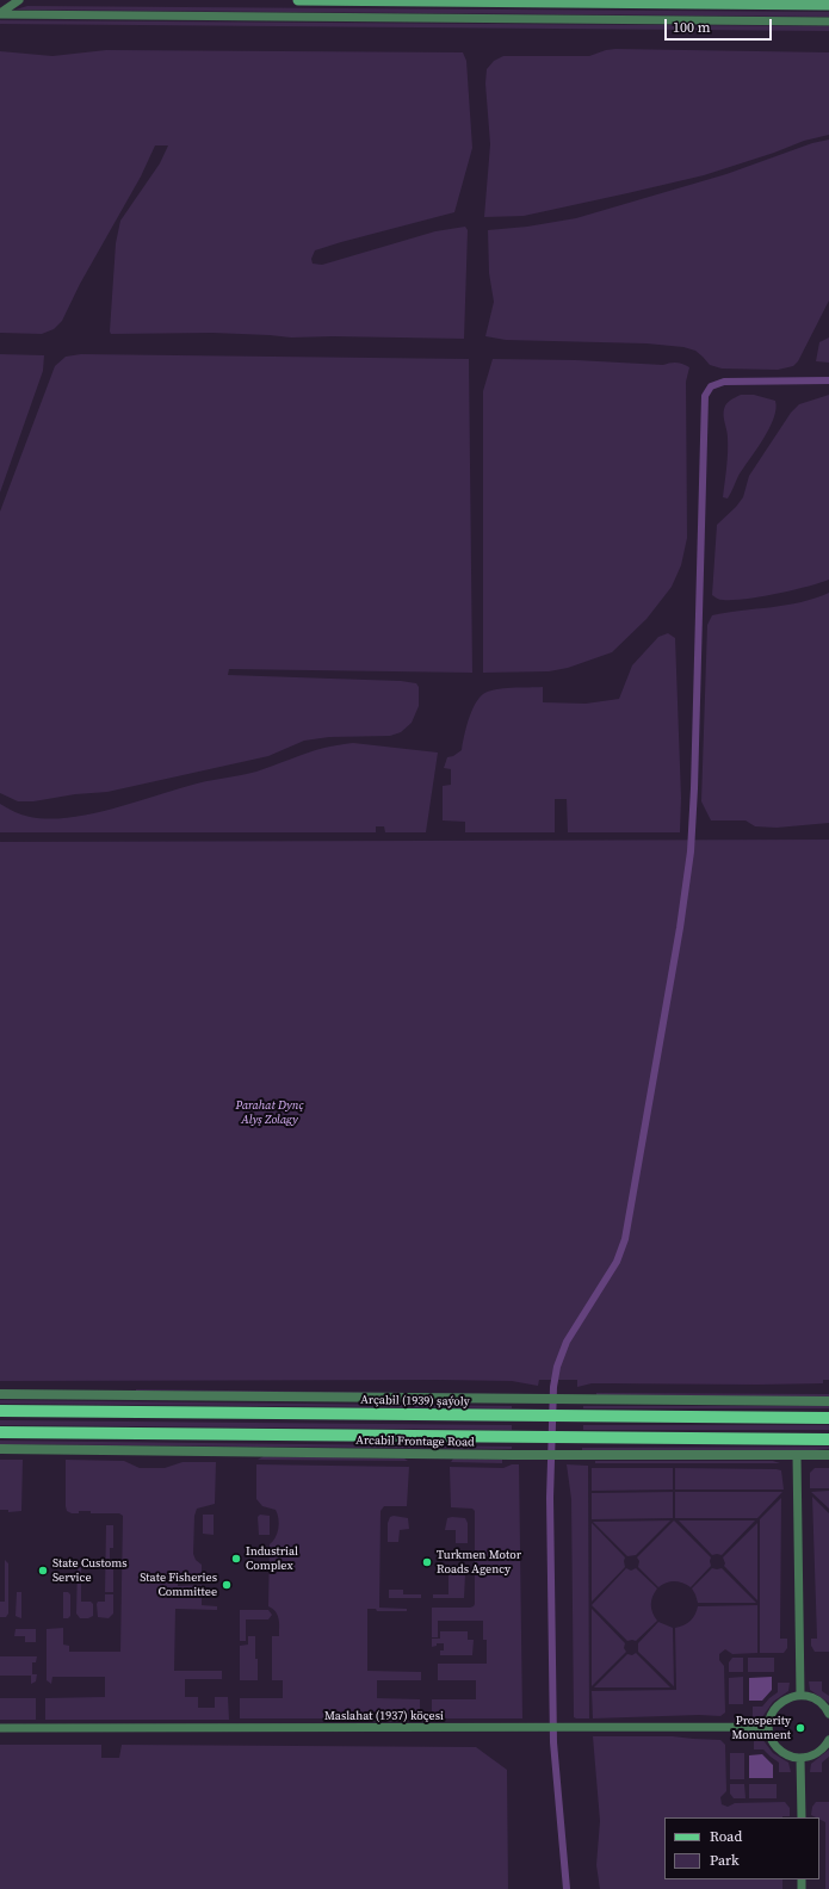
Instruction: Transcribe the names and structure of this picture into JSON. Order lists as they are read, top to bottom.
{
  "streets": {
    "main road": ["Arçabil (1939) şaýoly"],
    "street": ["Arcabil Frontage Road", "Maslahat (1937) köçesi"]
  },
  "parks": ["Parahat Dynç Alyş Zolagy"],
  "places": [
    "Industrial Complex",
    "Turkmen Motor Roads Agency",
    "State Customs Service",
    "State Fisheries Committee",
    "Prosperity Monument"
  ],
  "legend": ["Road", "Park"],
  "scale_bar": "100 m"
}
